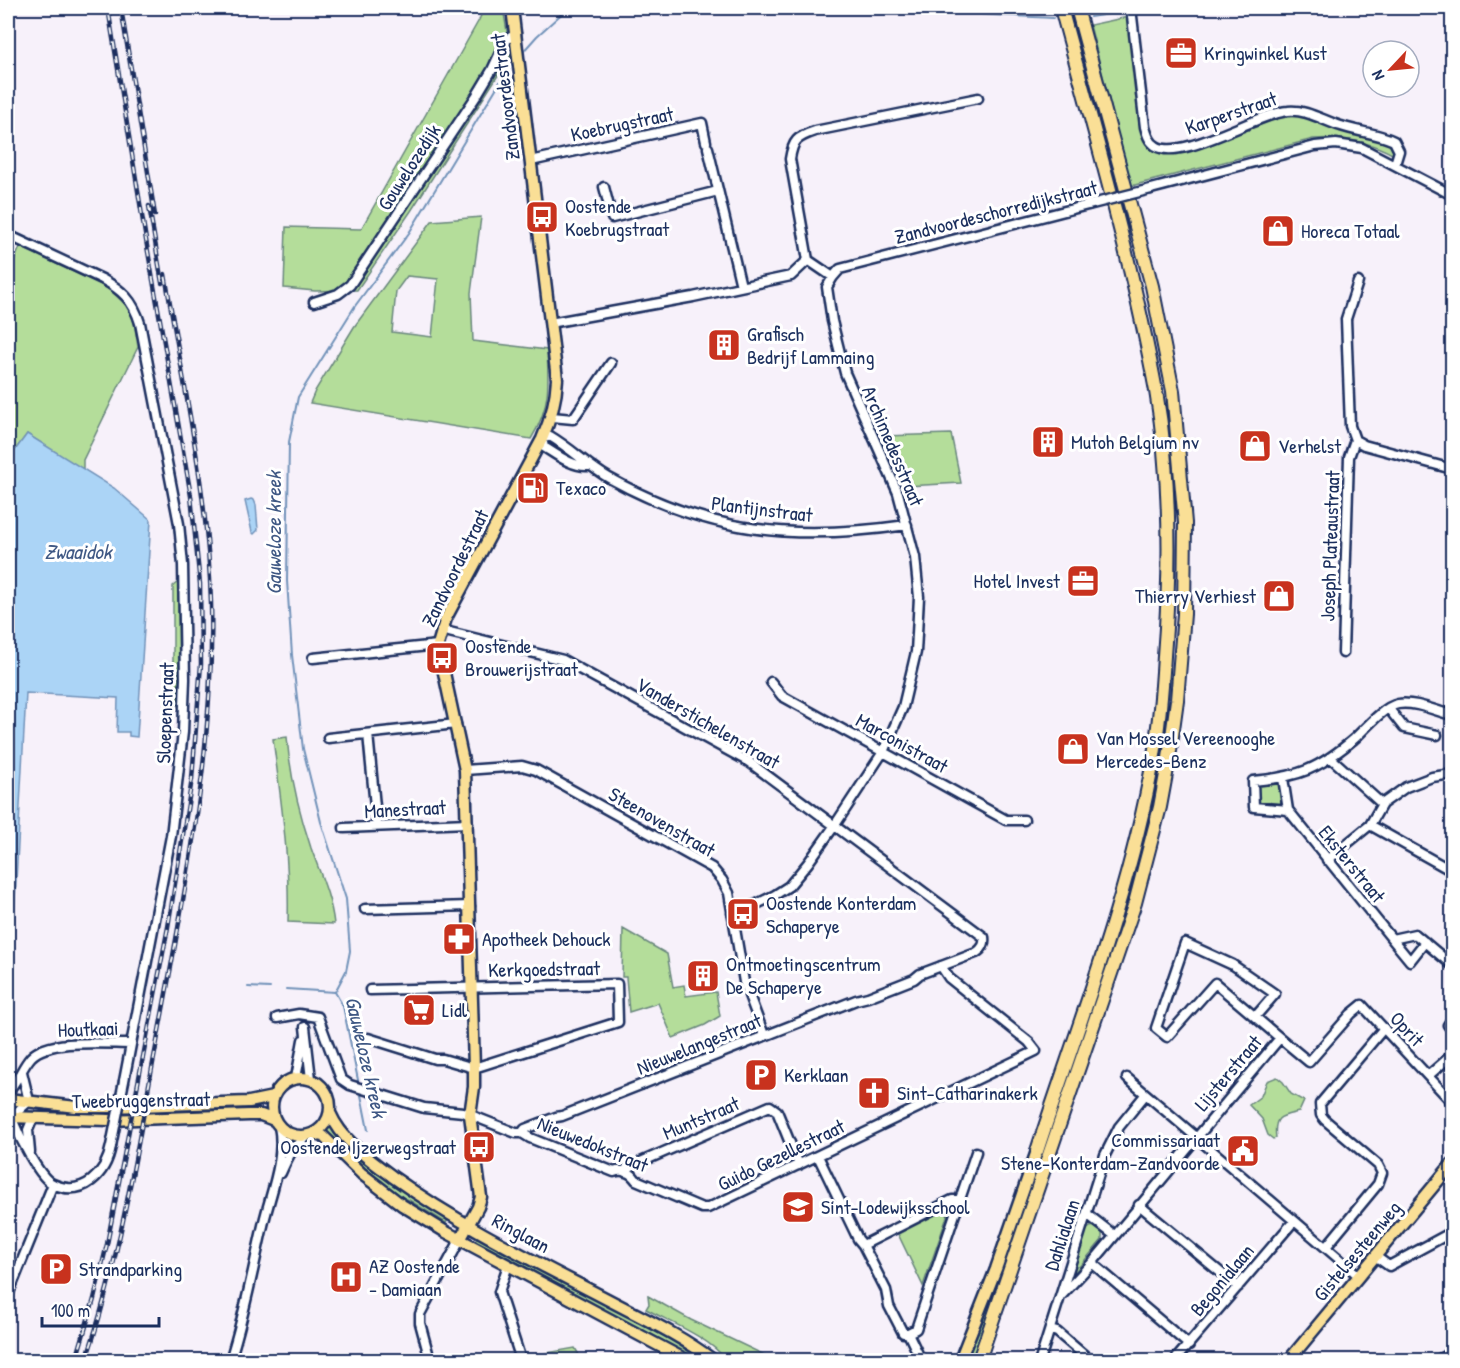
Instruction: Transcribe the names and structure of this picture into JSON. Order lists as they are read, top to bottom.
{
  "streets": {
    "main road": [
      "Zandvoordestraat",
      "Tweebruggenstraat",
      "Ringlaan",
      "Gistelsesteenweg"
    ],
    "street": [
      "Karperstraat",
      "Koebrugstraat",
      "Gouwelozedijk",
      "Zandvoordeschorredijkstraat",
      "Archimedesstraat",
      "Plantijnstraat",
      "Joseph Plateaustraat",
      "Sloepenstraat",
      "Vanderstichelenstraat",
      "Marconistraat",
      "Manestraat",
      "Steenovenstraat",
      "Eksterstraat",
      "Kerkgoedstraat",
      "Houtkaai",
      "Oprit",
      "Nieuwelangestraat",
      "Lijsterstraat",
      "Muntstraat",
      "Nieuwedokstraat",
      "Guido Gezellestraat",
      "Dahlialaan",
      "Begonialaan"
    ]
  },
  "crossings": [
    ["Zandvoordestraat", "Koebrugstraat"],
    ["Zandvoordestraat", "Gouwelozedijk"],
    ["Zandvoordestraat", "Plantijnstraat"],
    ["Zandvoordestraat", "Vanderstichelenstraat"],
    ["Zandvoordestraat", "Manestraat"],
    ["Zandvoordestraat", "Steenovenstraat"],
    ["Zandvoordestraat", "Kerkgoedstraat"],
    ["Zandvoordestraat", "Nieuwedokstraat"],
    ["Zandvoordestraat", "Ringlaan"],
    ["Karperstraat", "Zandvoordeschorredijkstraat"],
    ["Zandvoordeschorredijkstraat", "Archimedesstraat"],
    ["Archimedesstraat", "Plantijnstraat"],
    ["Archimedesstraat", "Vanderstichelenstraat"],
    ["Archimedesstraat", "Marconistraat"],
    ["Archimedesstraat", "Steenovenstraat"],
    ["Sloepenstraat", "Houtkaai"],
    ["Vanderstichelenstraat", "Nieuwelangestraat"],
    ["Steenovenstraat", "Nieuwelangestraat"],
    ["Oprit", "Lijsterstraat"],
    ["Nieuwelangestraat", "Nieuwedokstraat"],
    ["Nieuwelangestraat", "Guido Gezellestraat"],
    ["Lijsterstraat", "Dahlialaan"],
    ["Tweebruggenstraat", "Ringlaan"],
    ["Muntstraat", "Nieuwedokstraat"],
    ["Muntstraat", "Guido Gezellestraat"],
    ["Nieuwedokstraat", "Guido Gezellestraat"]
  ],
  "water": ["Gauweloze kreek", "Zwaaidok"],
  "places": {
    "office": ["Kringwinkel Kust", "Hotel Invest"],
    "bus stop": [
      "Oostende Koebrugstraat",
      "Oostende Brouwerijstraat",
      "Oostende Konterdam Schaperye",
      "Oostende Ijzerwegstraat"
    ],
    "shop": [
      "Horeca Totaal",
      "Verhelst",
      "Thierry Verhiest",
      "Van Mossel Vereenooghe Mercedes-Benz"
    ],
    "building": ["Grafisch Bedrijf Lammaing", "Mutoh Belgium nv", "Ontmoetingscentrum De Schaperye"],
    "fuel station": ["Texaco"],
    "pharmacy": ["Apotheek Dehouck"],
    "supermarket": ["Lidl"],
    "parking": ["Kerklaan", "Strandparking"],
    "church": ["Sint-Catharinakerk"],
    "public building": ["Commissariaat Stene-Konterdam-Zandvoorde"],
    "school or university": ["Sint-Lodewijksschool"],
    "hospital": ["AZ Oostende - Damiaan"]
  },
  "scale_bar": "100 m",
  "north": "bottom left"
}
